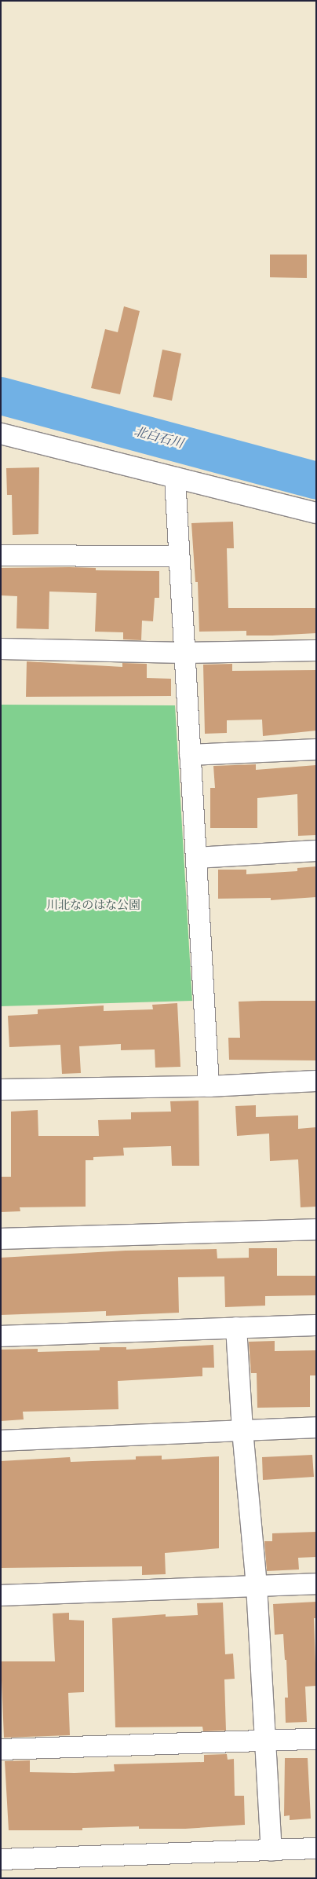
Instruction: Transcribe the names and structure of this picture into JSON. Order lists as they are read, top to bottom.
{
  "water": ["北白石川"],
  "parks": ["川北なのはな公園"]
}
